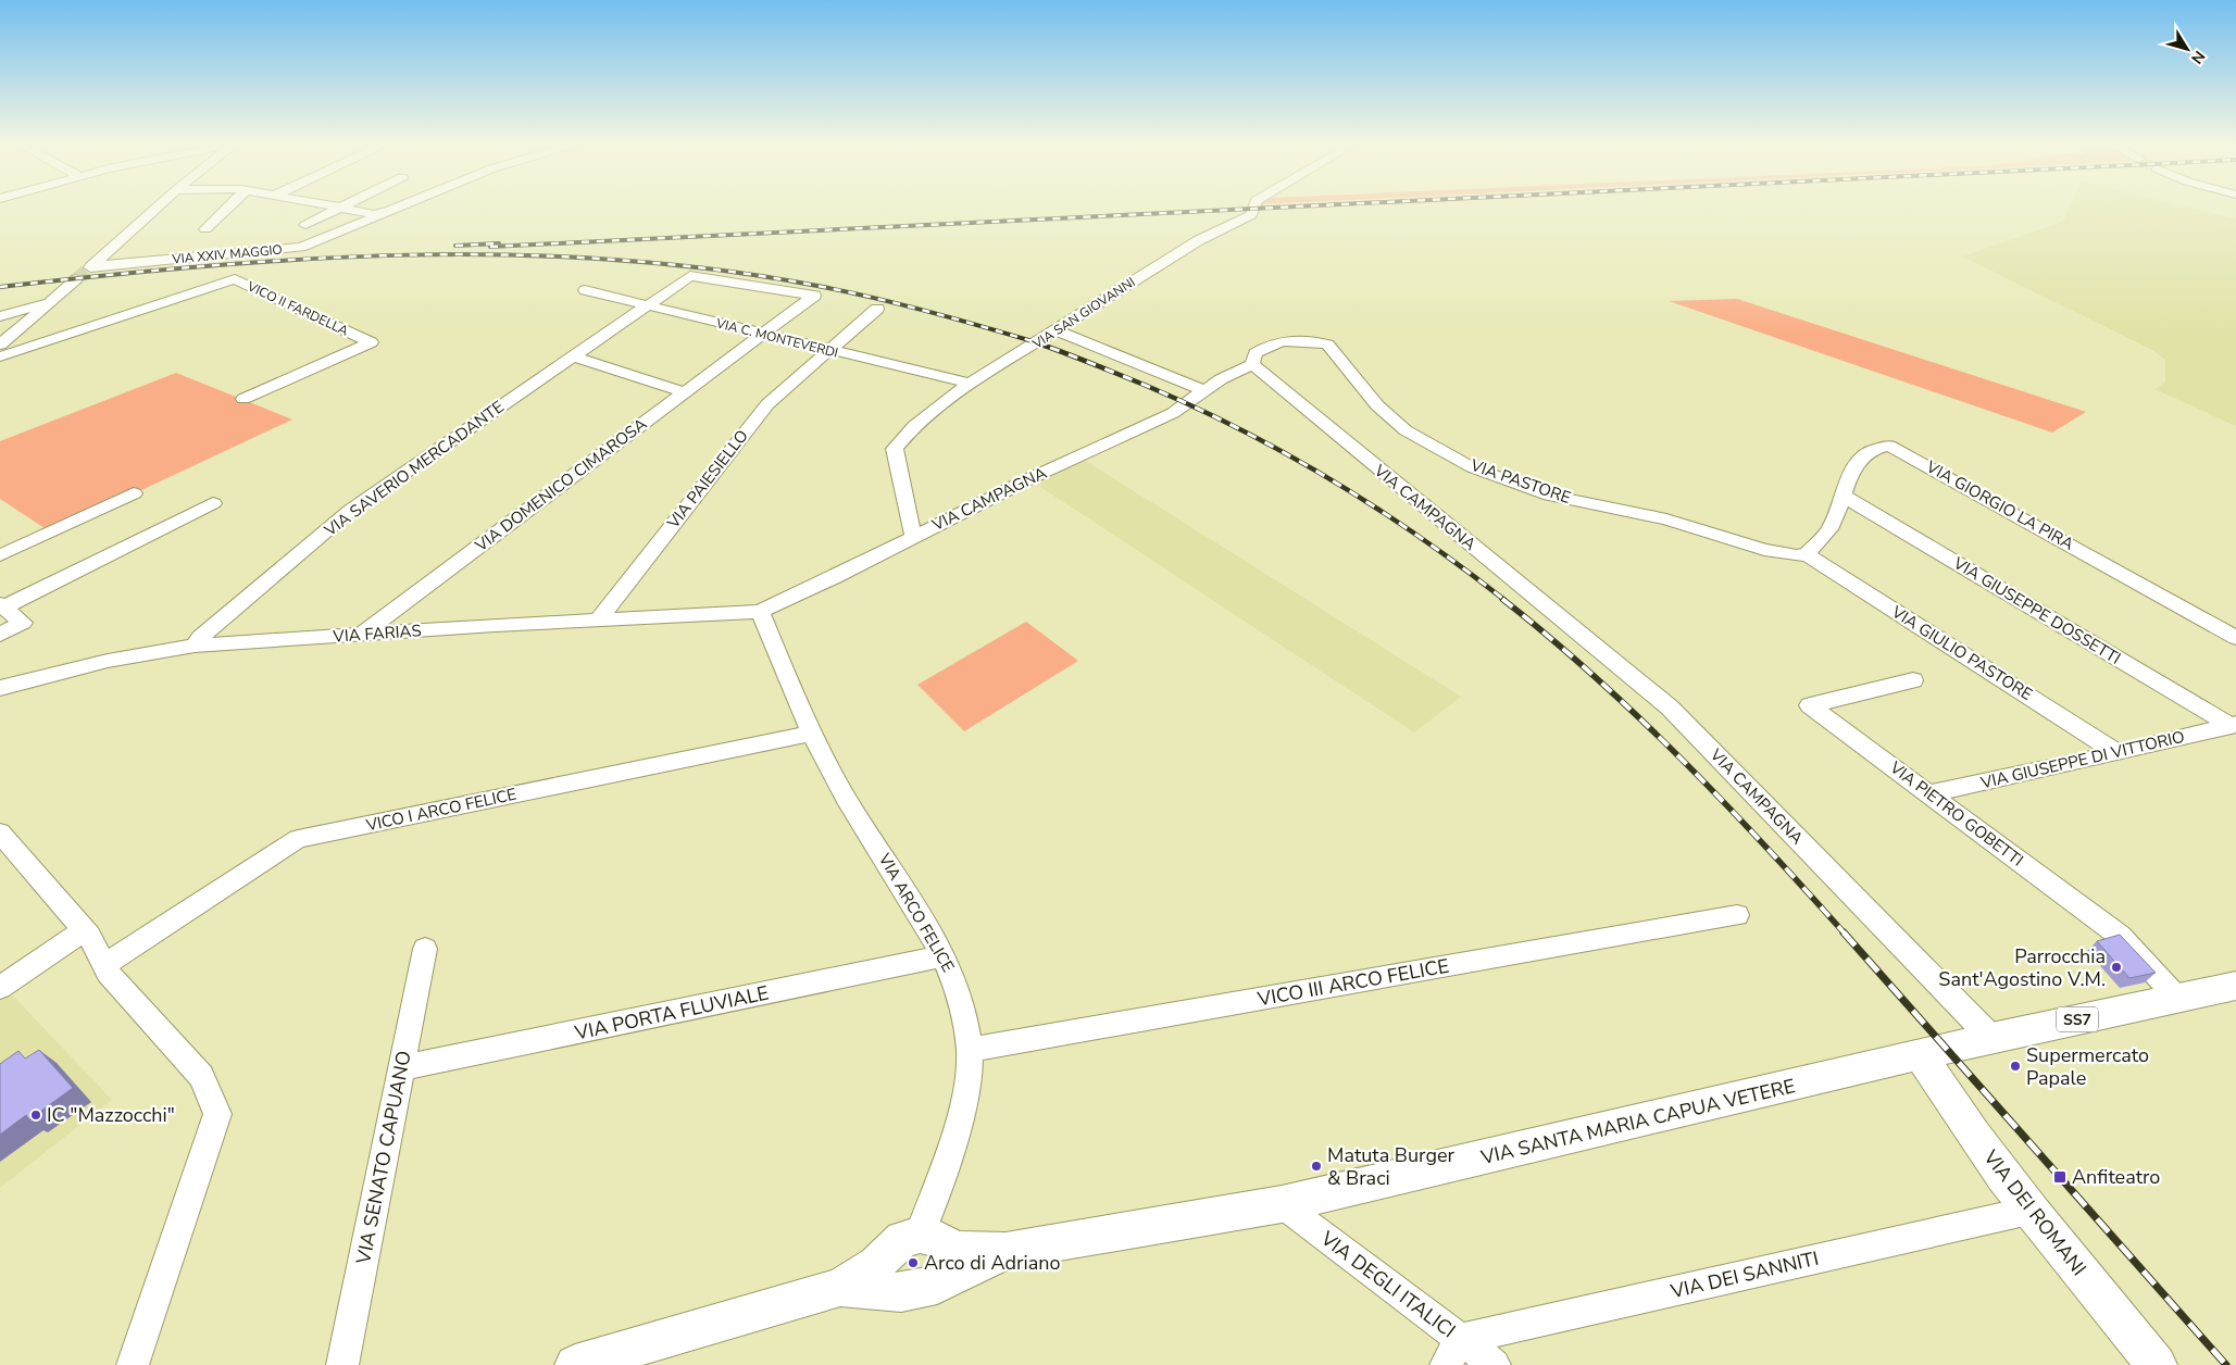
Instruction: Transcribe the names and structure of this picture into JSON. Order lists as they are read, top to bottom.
{
  "streets": {
    "main road": ["SS7", "VIA SANTA MARIA CAPUA VETERE", "VIA DEI ROMANI"],
    "street": [
      "VIA XXIV MAGGIO",
      "VICO II FARDELLA",
      "VIA SAN GIOVANNI",
      "VIA C. MONTEVERDI",
      "VIA SAVERIO MERCADANTE",
      "VIA PAIESIELLO",
      "VIA PASTORE",
      "VIA DOMENICO CIMAROSA",
      "VIA CAMPAGNA",
      "VIA GIORGIO LA PIRA",
      "VIA GIUSEPPE DOSSETTI",
      "VIA FARIAS",
      "VIA GIULIO PASTORE",
      "VIA GIUSEPPE DI VITTORIO",
      "VICO I ARCO FELICE",
      "VIA PIETRO GOBETTI",
      "VIA ARCO FELICE",
      "VICO III ARCO FELICE",
      "VIA PORTA FLUVIALE",
      "VIA SENATO CAPUANO",
      "VIA DEI SANNITI",
      "VIA DEGLI ITALICI"
    ]
  },
  "crossings": [
    ["VIA SAN GIOVANNI", "VIA C. MONTEVERDI"],
    ["VIA SAN GIOVANNI", "VIA CAMPAGNA"],
    ["VIA C. MONTEVERDI", "VIA SAVERIO MERCADANTE"],
    ["VIA C. MONTEVERDI", "VIA PAIESIELLO"],
    ["VIA C. MONTEVERDI", "VIA DOMENICO CIMAROSA"],
    ["VIA SAVERIO MERCADANTE", "VIA DOMENICO CIMAROSA"],
    ["VIA SAVERIO MERCADANTE", "VIA FARIAS"],
    ["VIA PAIESIELLO", "VIA FARIAS"],
    ["VIA PASTORE", "VIA CAMPAGNA"],
    ["VIA PASTORE", "VIA GIORGIO LA PIRA"],
    ["VIA PASTORE", "VIA GIULIO PASTORE"],
    ["VIA DOMENICO CIMAROSA", "VIA FARIAS"],
    ["VIA CAMPAGNA", "VIA FARIAS"],
    ["VIA CAMPAGNA", "VIA ARCO FELICE"],
    ["VIA CAMPAGNA", "VIA SANTA MARIA CAPUA VETERE"],
    ["VIA GIORGIO LA PIRA", "VIA GIUSEPPE DOSSETTI"],
    ["VIA GIORGIO LA PIRA", "VIA GIULIO PASTORE"],
    ["VIA GIUSEPPE DOSSETTI", "VIA GIUSEPPE DI VITTORIO"],
    ["VIA FARIAS", "VIA ARCO FELICE"],
    ["VIA GIULIO PASTORE", "VIA GIUSEPPE DI VITTORIO"],
    ["VIA GIUSEPPE DI VITTORIO", "VIA PIETRO GOBETTI"],
    ["VICO I ARCO FELICE", "VIA ARCO FELICE"],
    ["VIA PIETRO GOBETTI", "VIA SANTA MARIA CAPUA VETERE"],
    ["VIA ARCO FELICE", "VICO III ARCO FELICE"],
    ["VIA ARCO FELICE", "VIA PORTA FLUVIALE"],
    ["VIA ARCO FELICE", "SS7"],
    ["VIA PORTA FLUVIALE", "VIA SENATO CAPUANO"],
    ["SS7", "VIA SANTA MARIA CAPUA VETERE"],
    ["VIA SANTA MARIA CAPUA VETERE", "VIA DEI ROMANI"],
    ["VIA SANTA MARIA CAPUA VETERE", "VIA DEGLI ITALICI"],
    ["VIA DEI ROMANI", "VIA DEI SANNITI"],
    ["VIA DEI SANNITI", "VIA DEGLI ITALICI"]
  ],
  "places": {
    "other": [
      "Parrocchia Sant'Agostino V.M.",
      "Supermercato Papale",
      "IC \"Mazzocchi\"",
      "Matuta Burger & Braci",
      "Arco di Adriano"
    ],
    "transit": ["Anfiteatro"]
  },
  "north": "bottom right"
}
